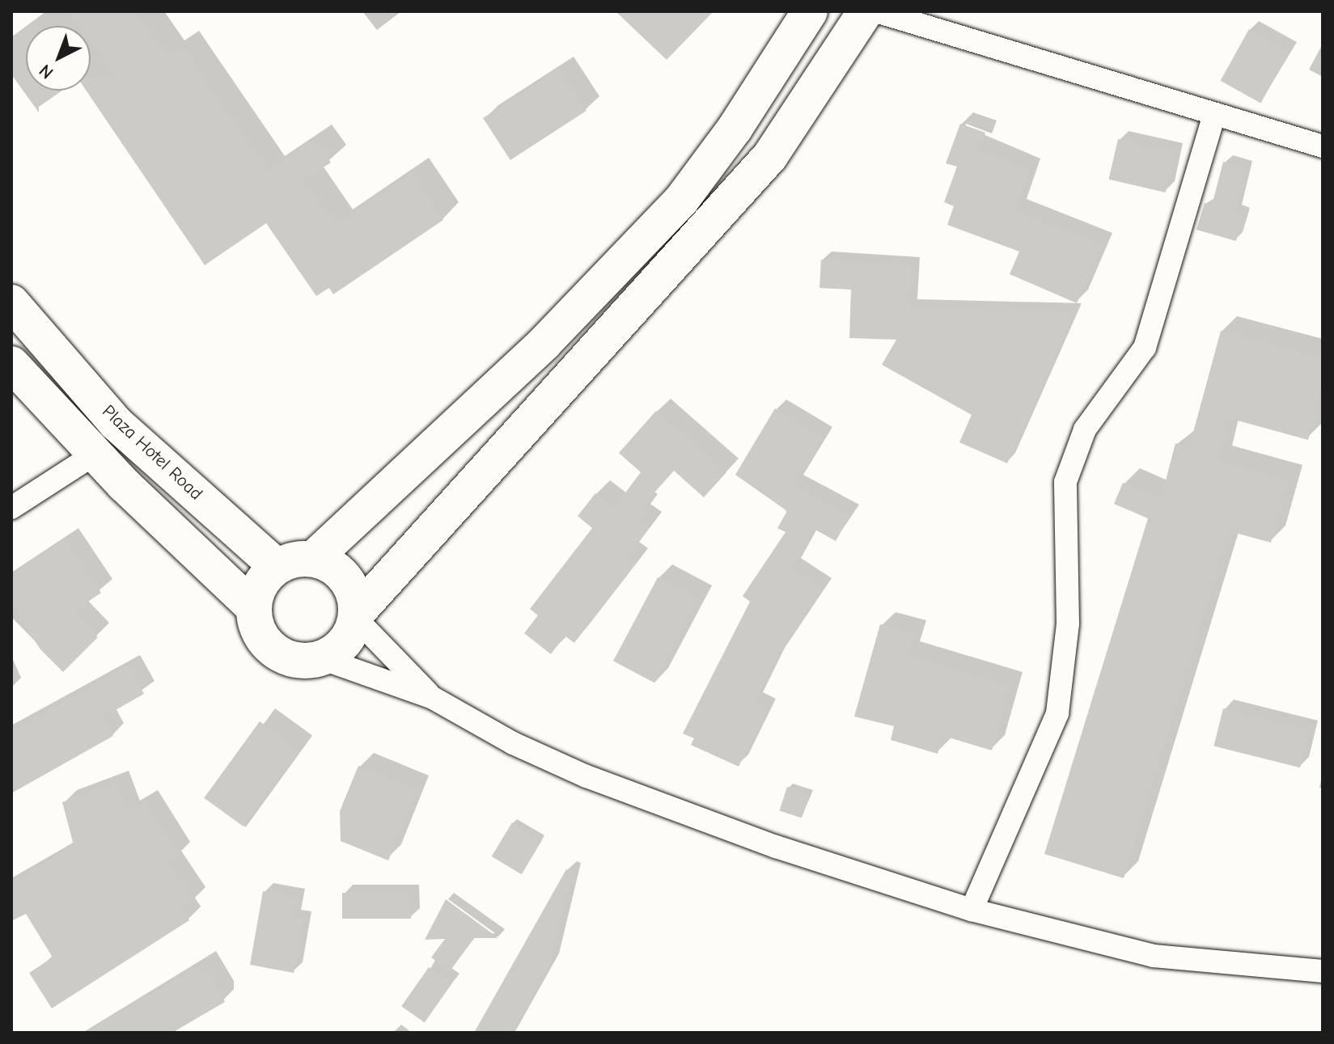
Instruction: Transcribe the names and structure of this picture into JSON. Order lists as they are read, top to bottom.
{
  "streets": {
    "main road": ["Plaza Hotel Road"]
  },
  "north": "bottom left"
}
